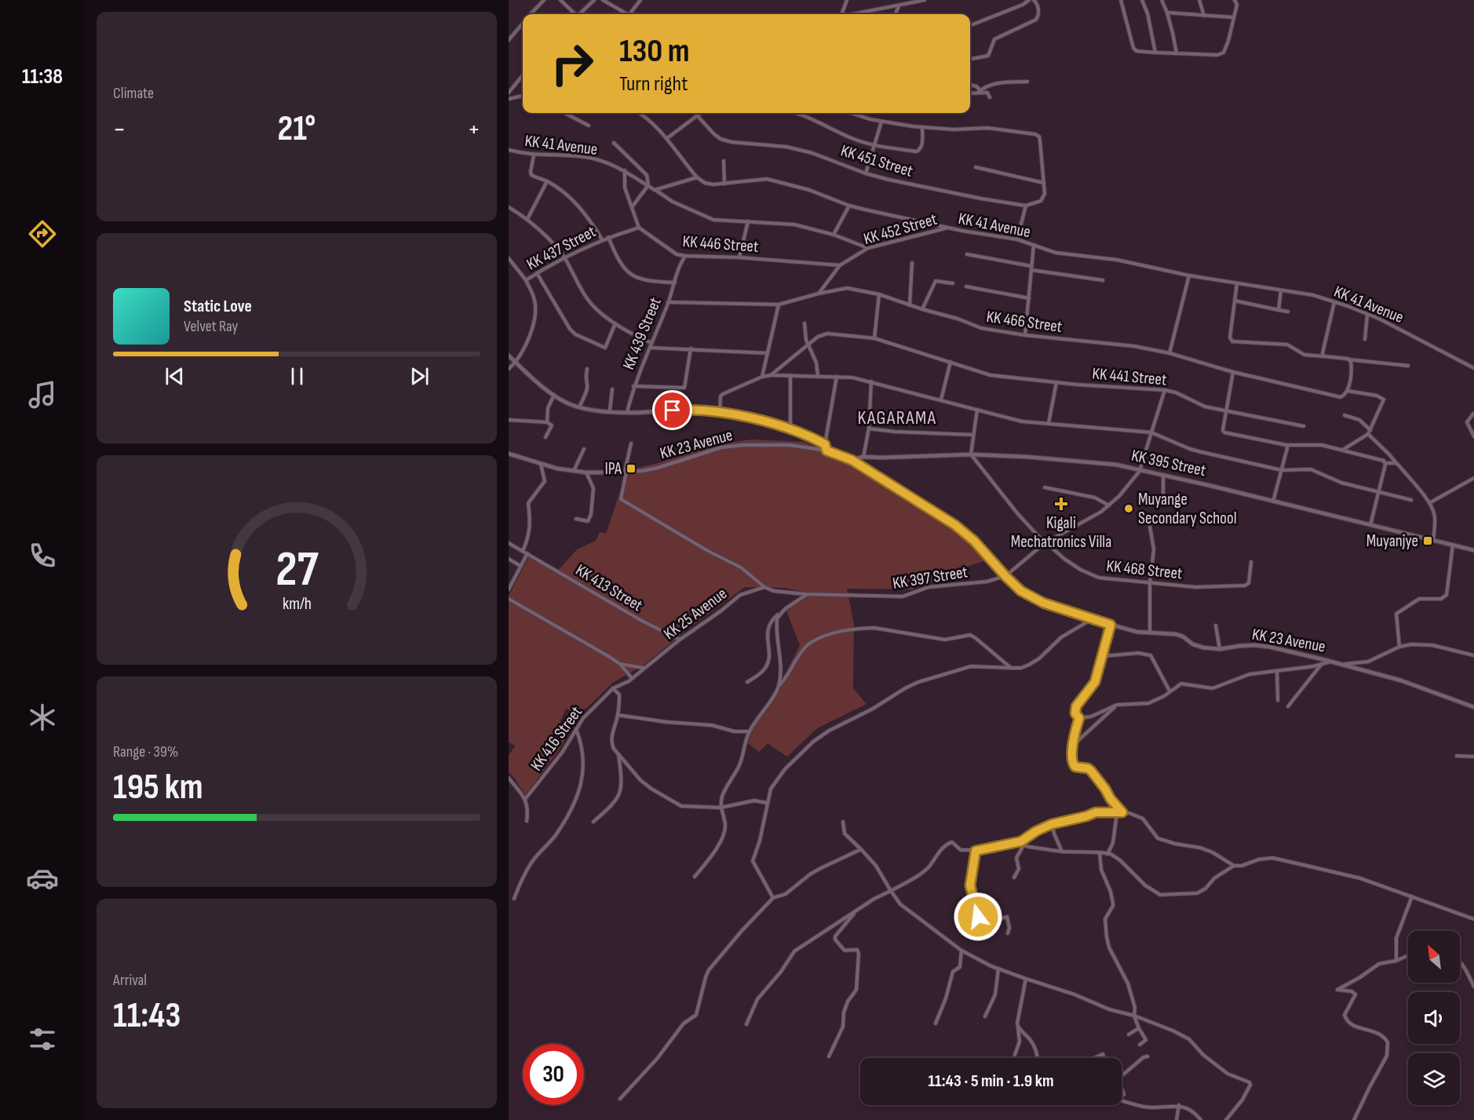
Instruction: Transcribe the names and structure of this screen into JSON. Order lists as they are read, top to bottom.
{
  "streets": {
    "main road": ["KK 23 Avenue", "KK 395 Street"],
    "street": [
      "KK 41 Avenue",
      "KK 451 Street",
      "KK 452 Street",
      "KK 446 Street",
      "KK 437 Street",
      "KK 466 Street",
      "KK 439 Street",
      "KK 441 Street",
      "KK 468 Street",
      "KK 397 Street",
      "KK 413 Street",
      "KK 25 Avenue",
      "KK 416 Street"
    ]
  },
  "crossings": [
    ["KK 41 Avenue", "KK 452 Street"],
    ["KK 452 Street", "KK 446 Street"],
    ["KK 452 Street", "KK 466 Street"],
    ["KK 446 Street", "KK 437 Street"],
    ["KK 446 Street", "KK 439 Street"],
    ["KK 466 Street", "KK 439 Street"],
    ["KK 441 Street", "KK 397 Street"],
    ["KK 23 Avenue", "KK 395 Street"],
    ["KK 23 Avenue", "KK 397 Street"],
    ["KK 395 Street", "KK 468 Street"],
    ["KK 395 Street", "KK 397 Street"],
    ["KK 468 Street", "KK 397 Street"],
    ["KK 397 Street", "KK 25 Avenue"],
    ["KK 413 Street", "KK 25 Avenue"],
    ["KK 25 Avenue", "KK 416 Street"]
  ],
  "districts": ["KAGARAMA"],
  "places": {
    "transit": ["IPA", "Muyanjye"],
    "health": ["Kigali Mechatronics Villa"],
    "other": ["Muyange Secondary School"]
  },
  "north": "top left",
  "page": {
    "tabs": "11:38",
    "tile": [
      "Climate",
      ["Range · 39%", "195 km"],
      ["Arrival", "11:43"]
    ],
    "turn": ["130 m", "Turn right"],
    "heat": ["−", "21°", "+"],
    "song": ["Static Love", "Velvet Ray"],
    "limit": "30",
    "trip": "11:43 · 5 min · 1.9 km",
    "gauge": ["27", "km/h"]
  }
}
